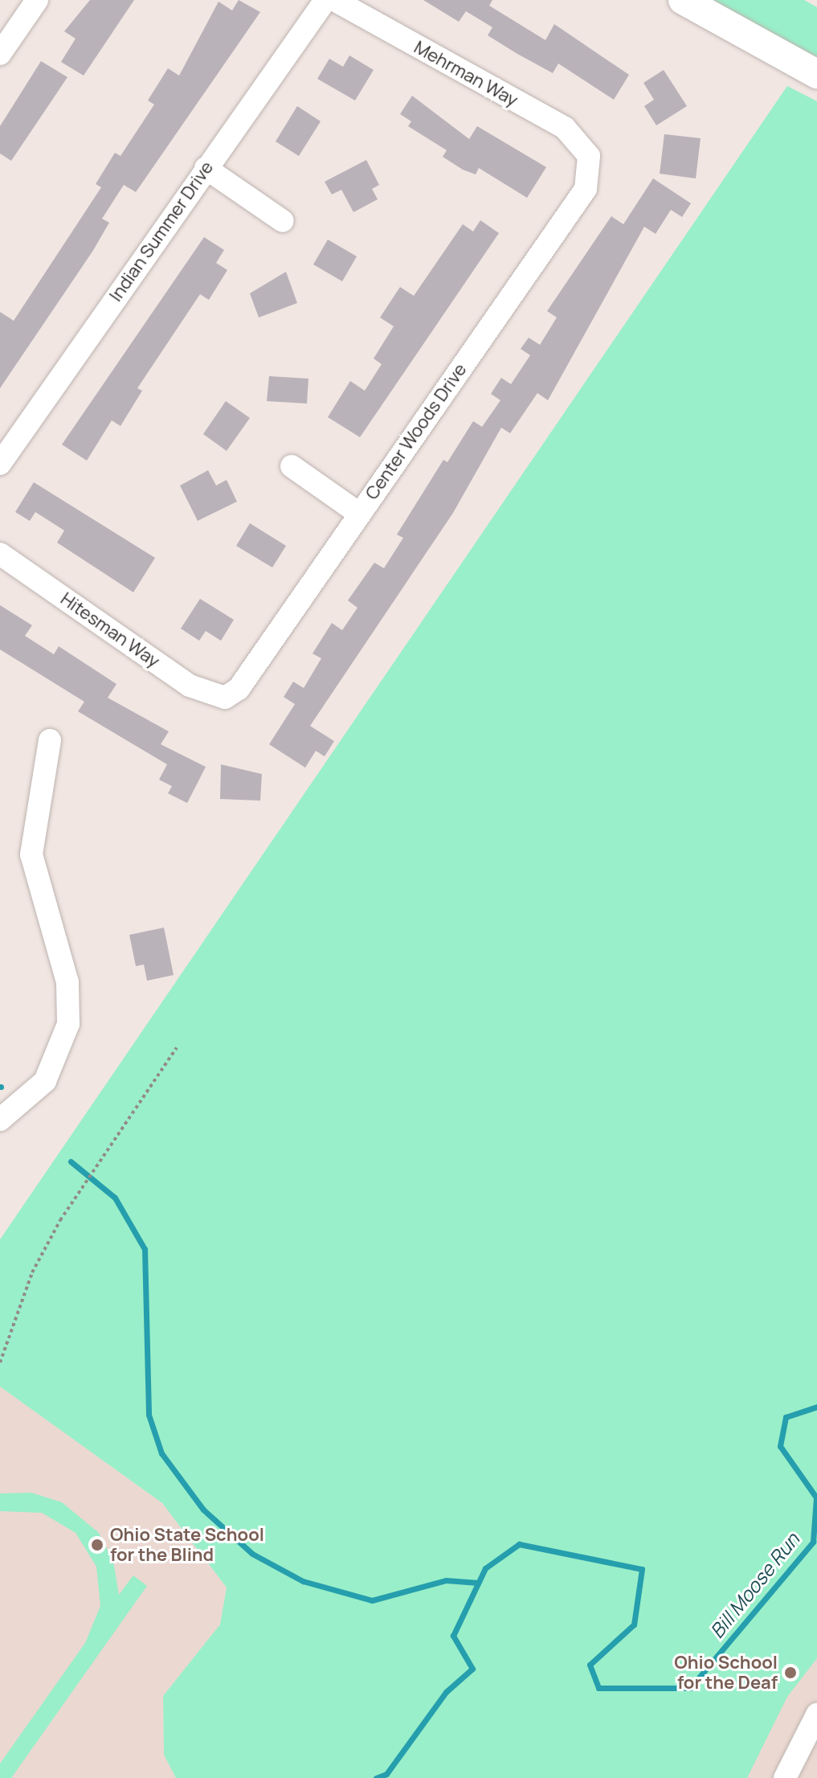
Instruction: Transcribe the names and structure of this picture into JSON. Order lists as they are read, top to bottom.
{
  "streets": {
    "street": [
      "Mehrman Way",
      "Indian Summer Drive",
      "Center Woods Drive",
      "Hitesman Way"
    ]
  },
  "crossings": [
    ["Mehrman Way", "Center Woods Drive"],
    ["Center Woods Drive", "Hitesman Way"]
  ],
  "water": ["Bill Moose Run"],
  "places": ["Ohio State School for the Blind", "Ohio School for the Deaf"]
}
